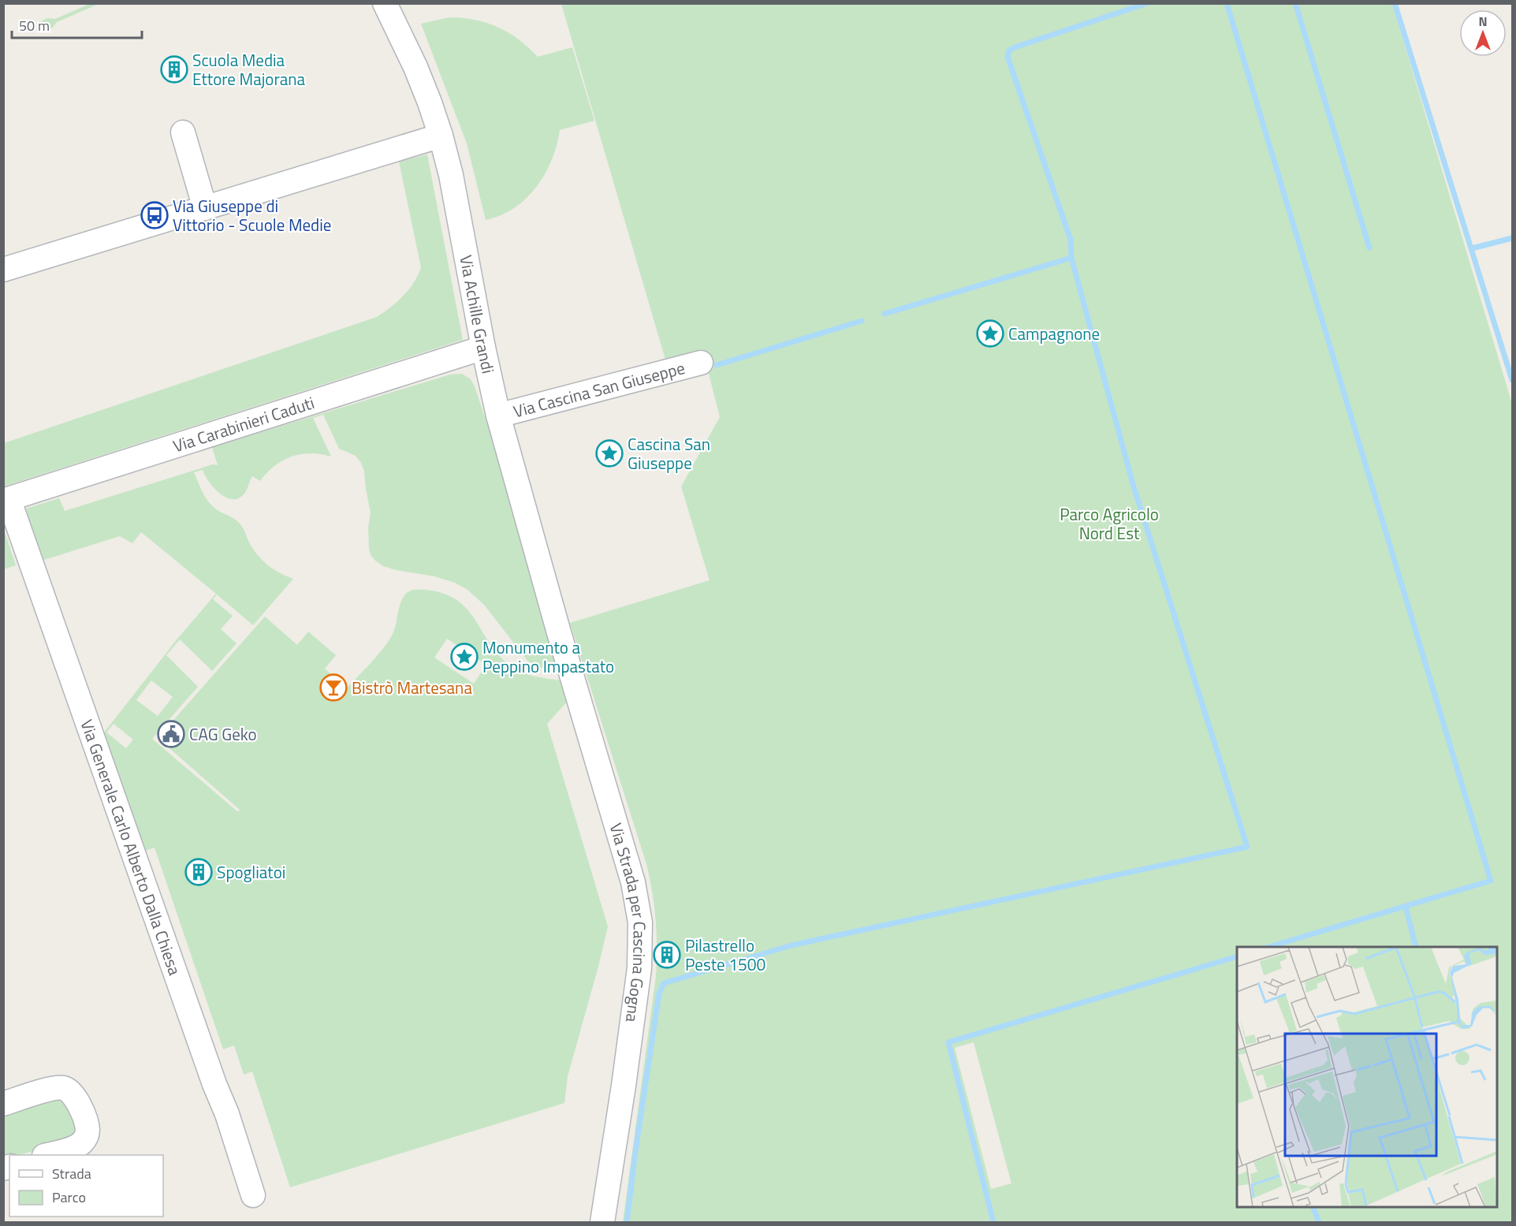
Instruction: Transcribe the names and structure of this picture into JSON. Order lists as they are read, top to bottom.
{
  "streets": {
    "street": [
      "Via Achille Grandi",
      "Via Cascina San Giuseppe",
      "Via Carabinieri Caduti",
      "Via Generale Carlo Alberto Dalla Chiesa",
      "Via Strada per Cascina Gogna"
    ]
  },
  "crossings": [
    ["Via Achille Grandi", "Via Cascina San Giuseppe"],
    ["Via Achille Grandi", "Via Carabinieri Caduti"],
    ["Via Achille Grandi", "Via Strada per Cascina Gogna"],
    ["Via Carabinieri Caduti", "Via Generale Carlo Alberto Dalla Chiesa"]
  ],
  "parks": ["Parco Agricolo Nord Est"],
  "places": {
    "building": ["Scuola Media Ettore Majorana", "Spogliatoi", "Pilastrello Peste 1500"],
    "bus stop": ["Via Giuseppe di Vittorio - Scuole Medie"],
    "place": ["Campagnone", "Cascina San Giuseppe", "Monumento a Peppino Impastato"],
    "bar": ["Bistrò Martesana"],
    "public building": ["CAG Geko"]
  },
  "legend": ["Strada", "Parco"],
  "scale_bar": "50 m",
  "north": "top"
}
